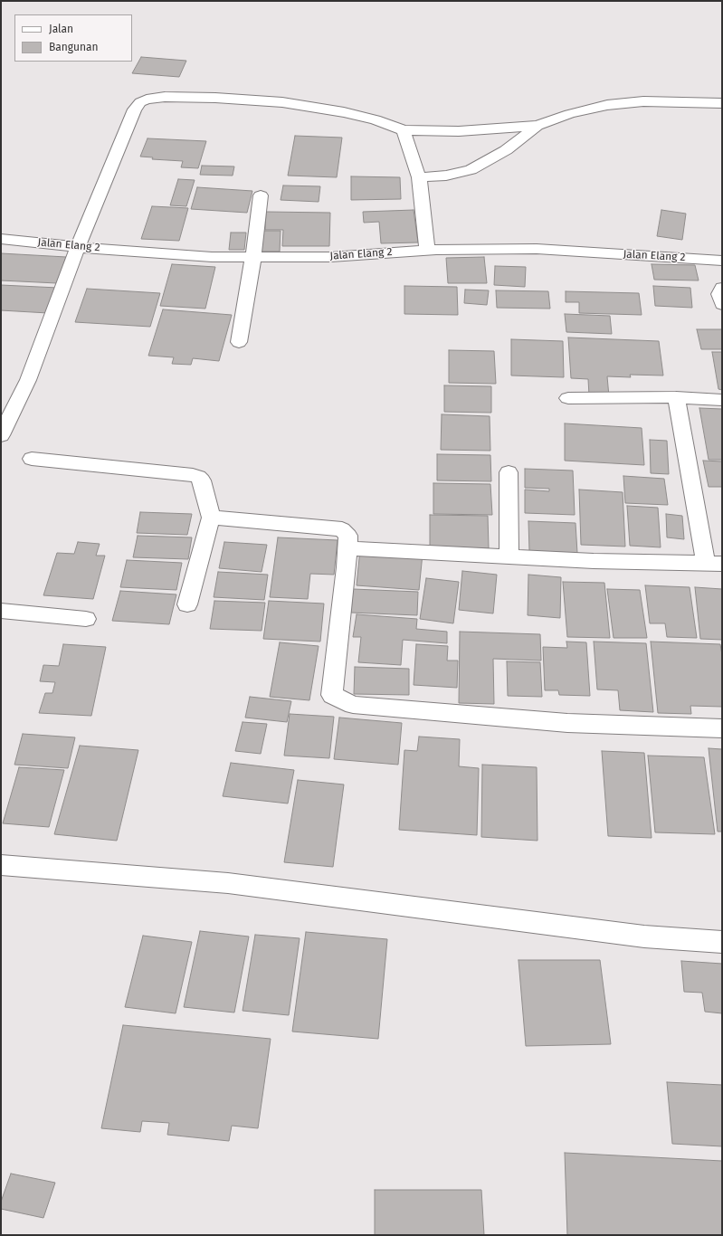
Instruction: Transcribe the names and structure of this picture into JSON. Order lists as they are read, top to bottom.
{
  "streets": {
    "street": ["Jalan Elang 2"]
  },
  "legend": ["Jalan", "Bangunan"]
}
